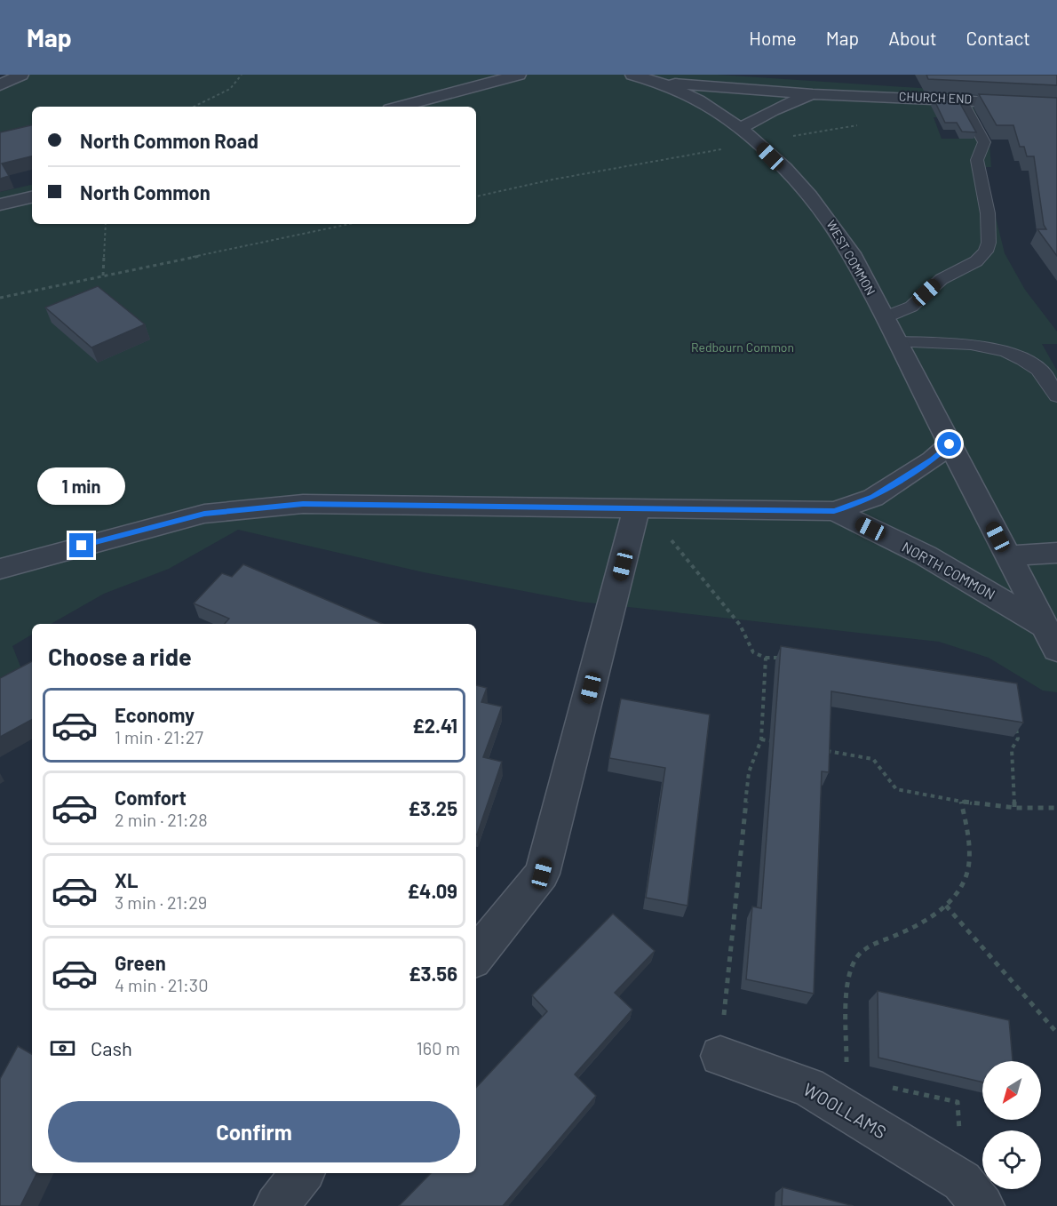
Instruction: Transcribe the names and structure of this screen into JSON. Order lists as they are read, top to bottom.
{
  "streets": {
    "street": [
      "CHURCH END",
      "WEST COMMON",
      "NORTH COMMON",
      "WOOLLAMS"
    ]
  },
  "crossings": [
    ["CHURCH END", "WEST COMMON"],
    ["WEST COMMON", "NORTH COMMON"]
  ],
  "parks": ["Redbourn Common"],
  "north": "bottom left",
  "page": {
    "header": "Map",
    "nav": [
      "Home",
      "Map",
      "About",
      "Contact"
    ],
    "banner": ["North Common Road", "North Common"],
    "bubble": "1 min",
    "heading": "Choose a ride",
    "list": [
      {
        "name": "Economy",
        "note": "1 min · 21:27",
        "value": "£2.41"
      },
      {
        "name": "Comfort",
        "note": "2 min · 21:28",
        "value": "£3.25"
      },
      {
        "name": "XL",
        "note": "3 min · 21:29",
        "value": "£4.09"
      },
      {
        "name": "Green",
        "note": "4 min · 21:30",
        "value": "£3.56"
      }
    ],
    "pay": ["Cash", "160 m"],
    "buttons": "Confirm"
  }
}
